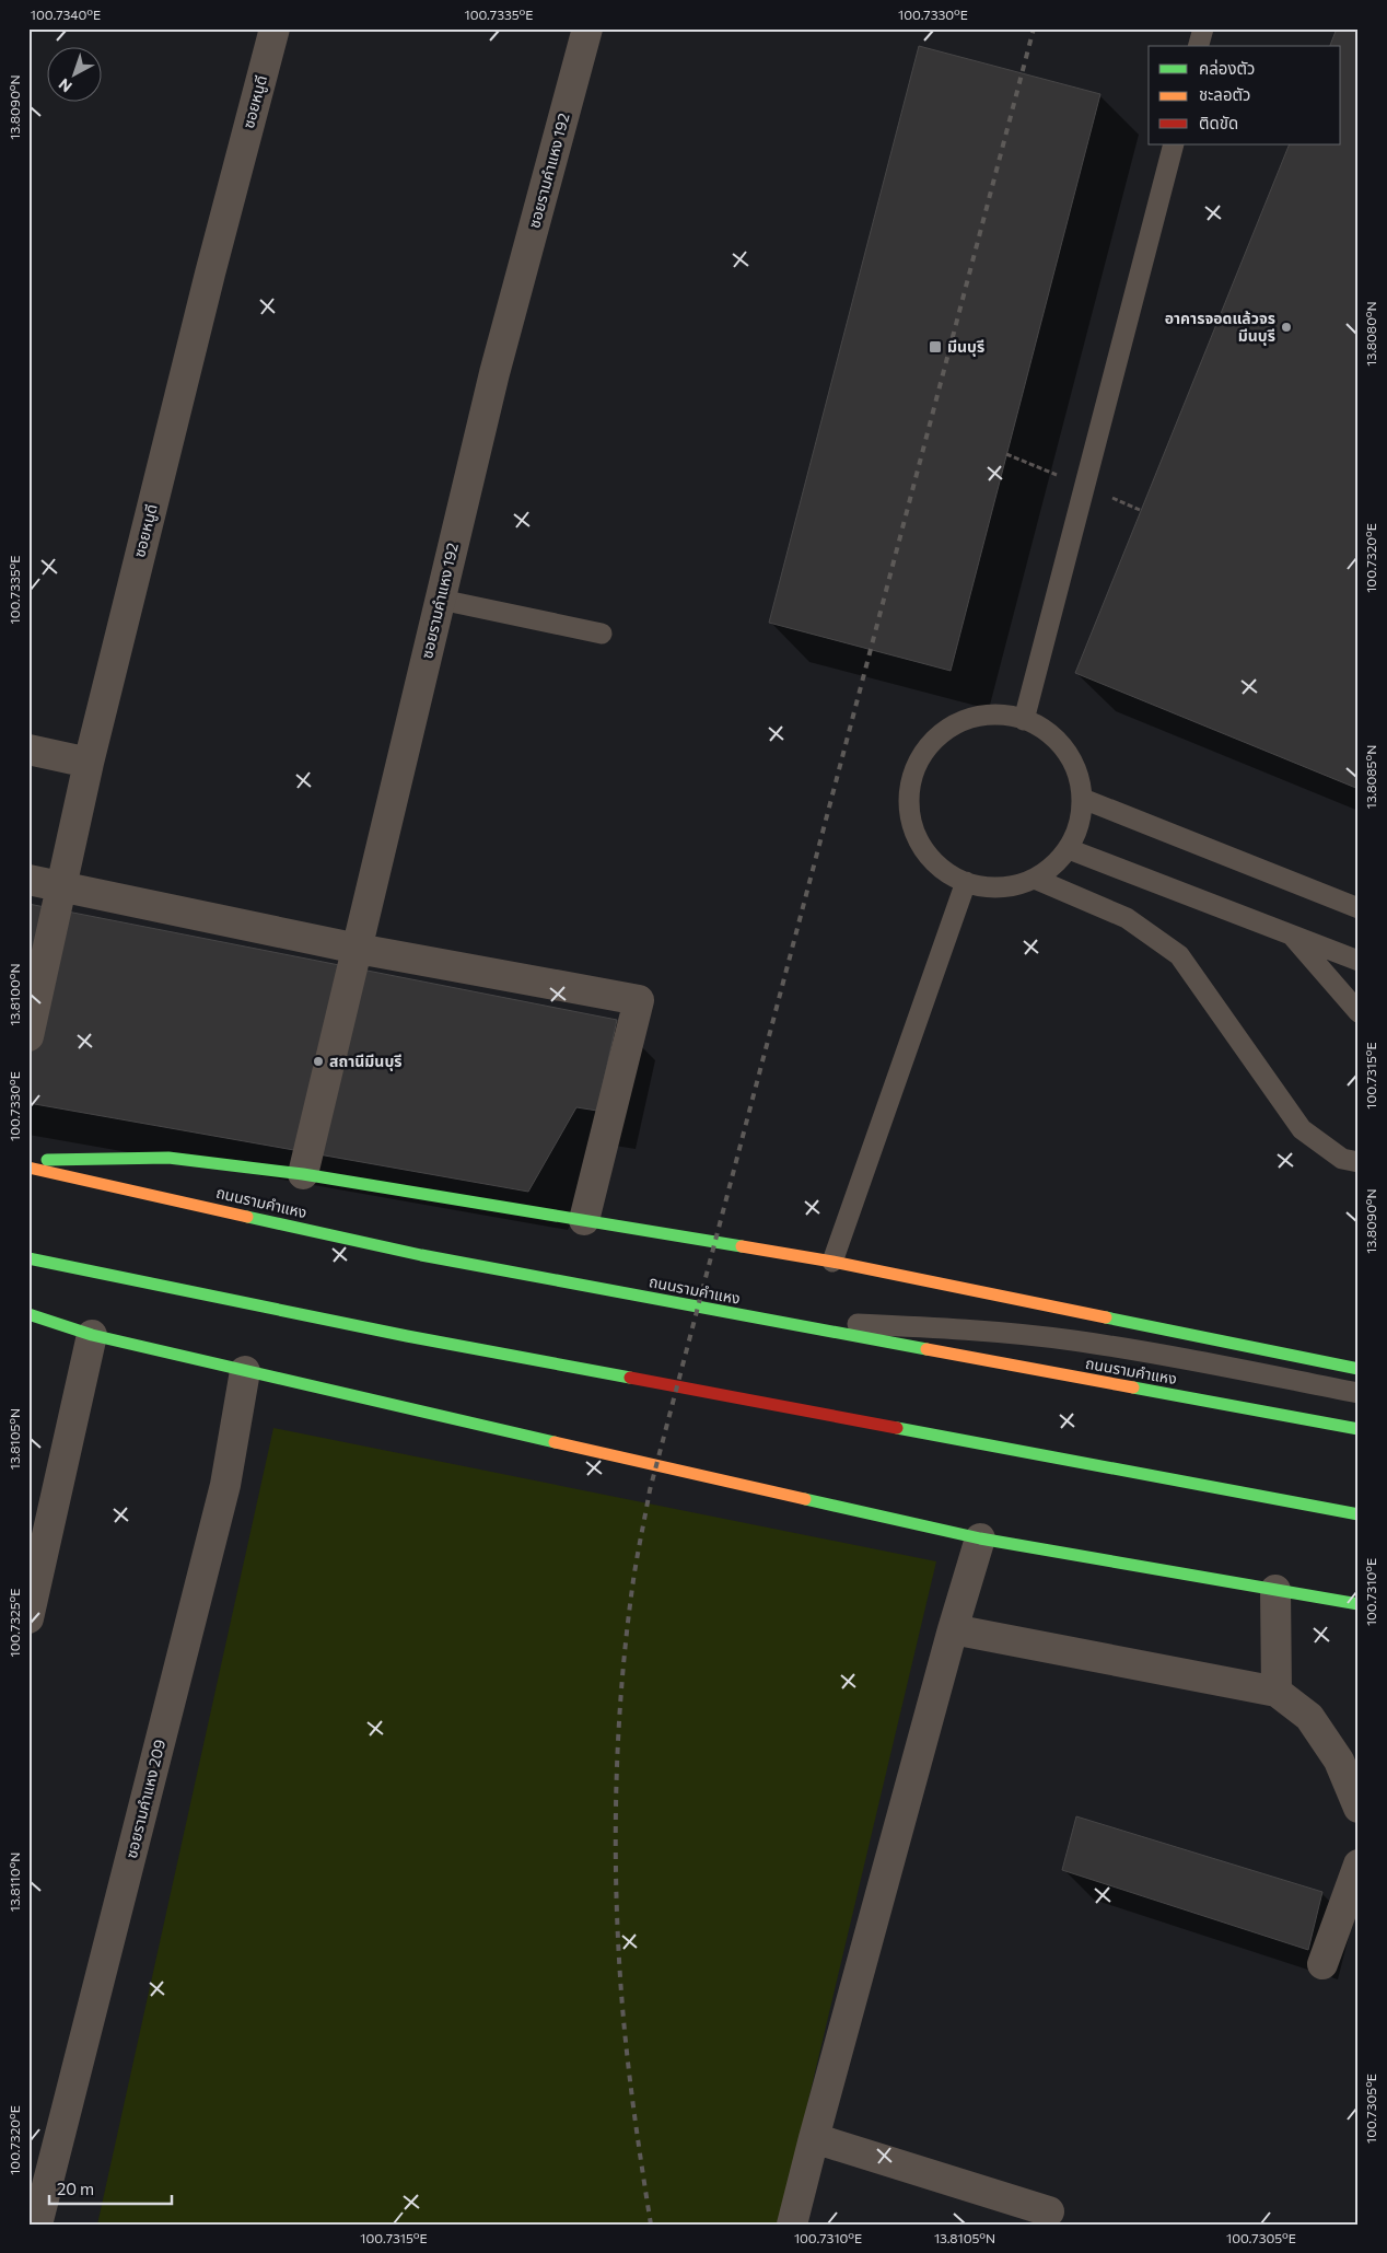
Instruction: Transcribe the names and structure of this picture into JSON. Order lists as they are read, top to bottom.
{
  "streets": {
    "main road": ["ถนนรามคำแหง"],
    "street": ["ซอยหนูดี", "ซอยรามคำแหง 192", "ซอยรามคำแหง 209"]
  },
  "places": {
    "other": ["อาคารจอดแล้วจร มีนบุรี", "สถานีมีนบุรี"],
    "transit": ["มีนบุรี"]
  },
  "legend": ["คล่องตัว", "ชะลอตัว", "ติดขัด"],
  "scale_bar": "20 m",
  "north": "bottom left",
  "coordinates": [
    "100.7340°E",
    "100.7335°E",
    "100.7330°E",
    "13.8090°N",
    "13.8080°N",
    "100.7320°E",
    "13.8085°N",
    "13.8100°N",
    "100.7315°E",
    "13.8105°N",
    "100.7310°E",
    "100.7325°E",
    "13.8110°N",
    "100.7305°E"
  ]
}
